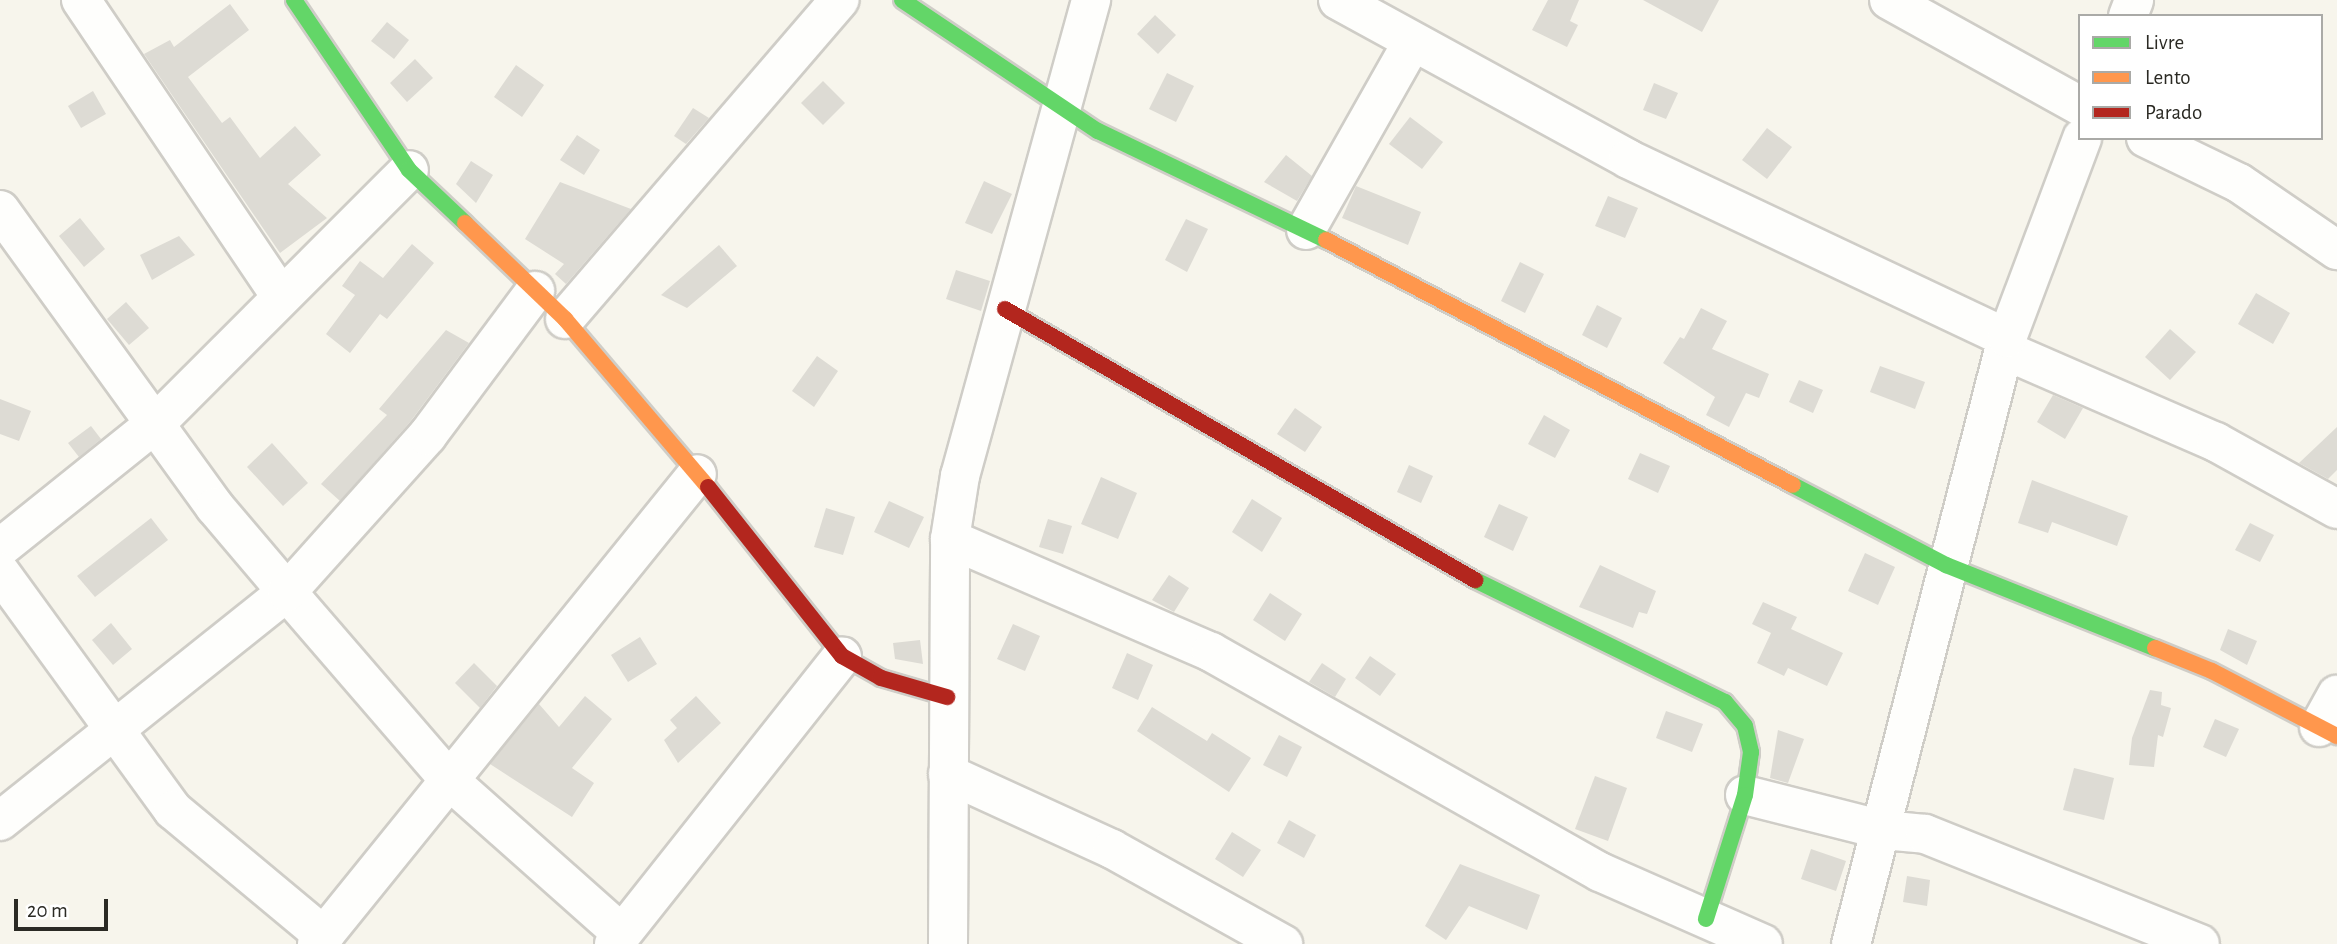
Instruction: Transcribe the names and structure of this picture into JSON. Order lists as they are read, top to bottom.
{
  "legend": ["Livre", "Lento", "Parado"],
  "scale_bar": "20 m"
}
